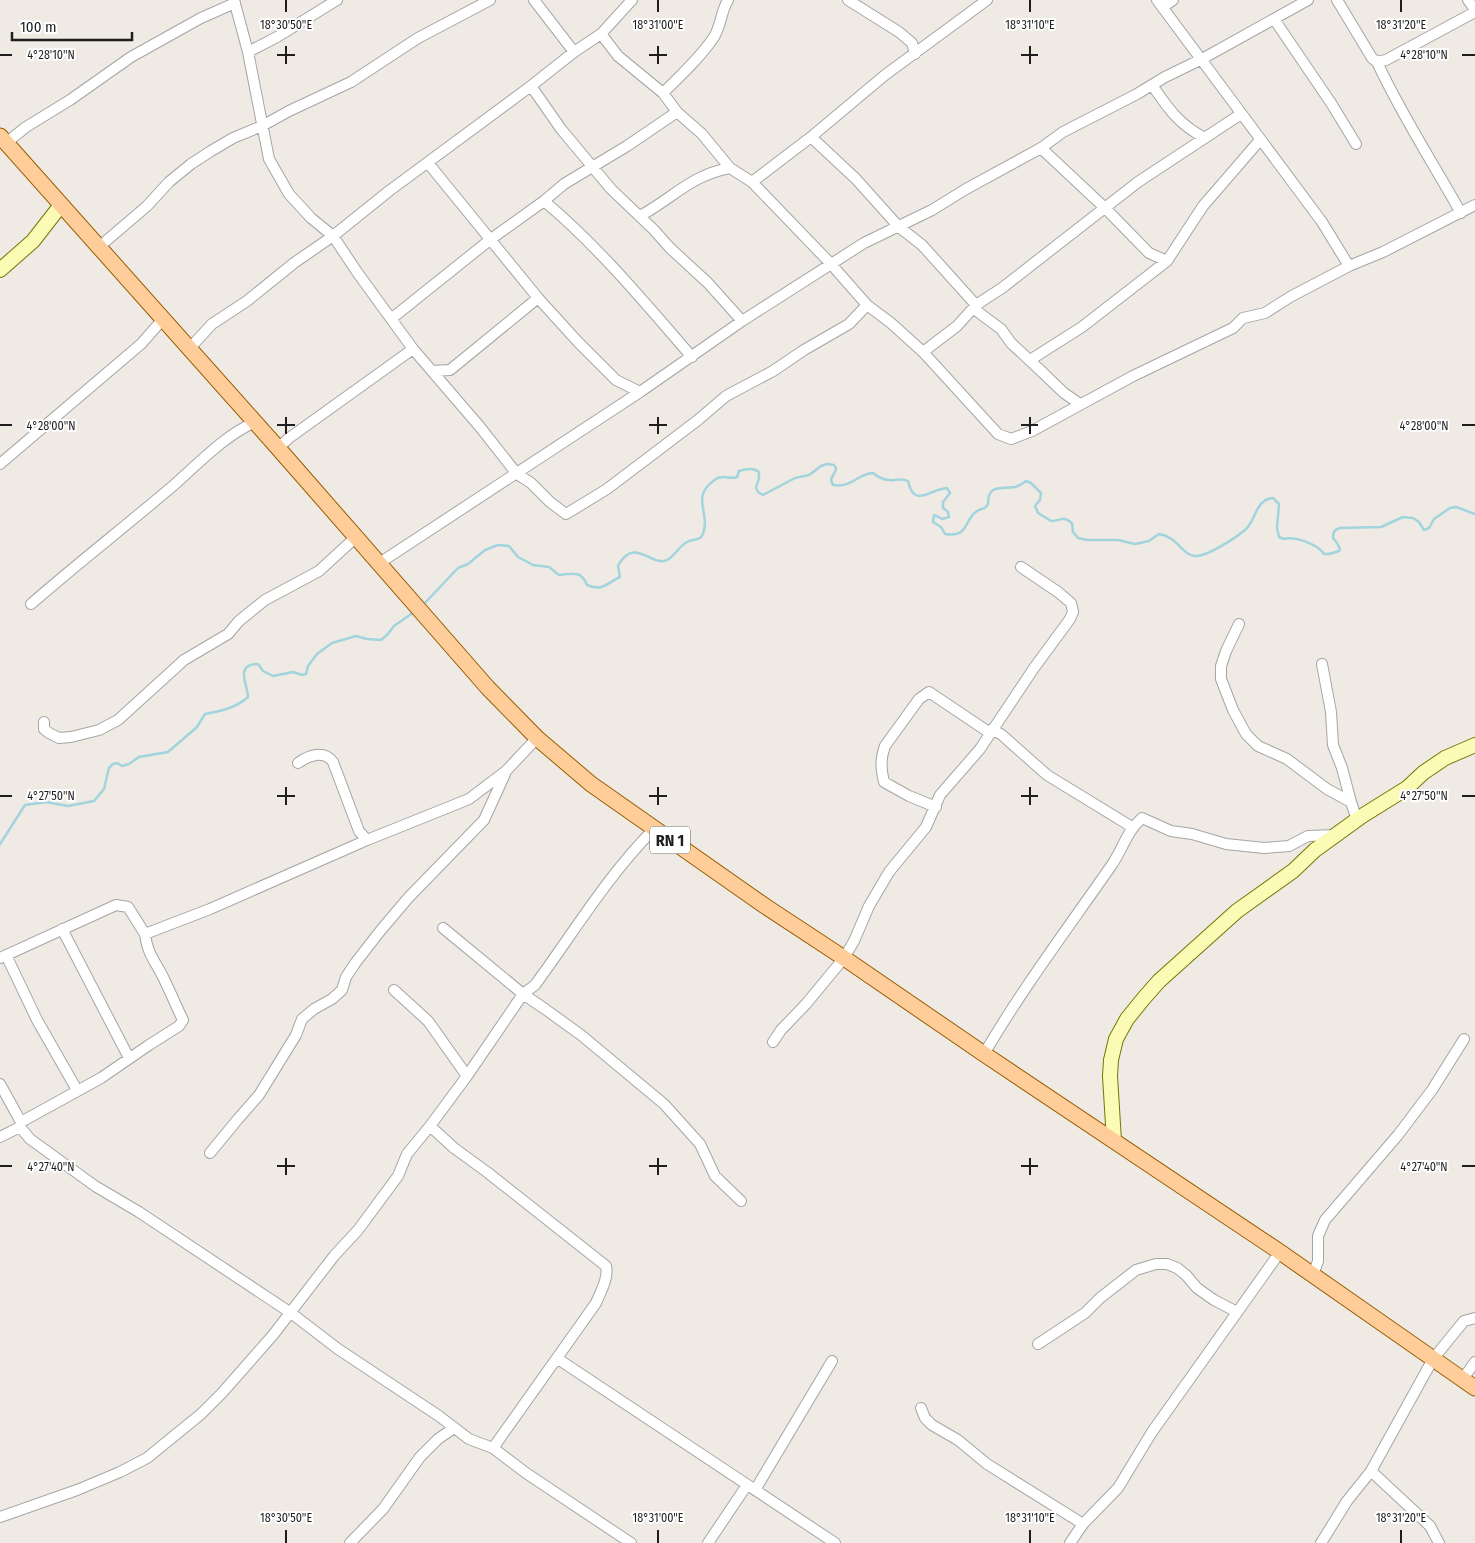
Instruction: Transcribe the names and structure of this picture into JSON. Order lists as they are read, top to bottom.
{
  "streets": {
    "main road": ["RN 1"]
  },
  "scale_bar": "100 m",
  "coordinates": [
    "18°30'50\"E",
    "18°31'00\"E",
    "18°31'10\"E",
    "18°31'20\"E",
    "4°28'10\"N",
    "4°28'00\"N",
    "4°27'50\"N",
    "4°27'40\"N"
  ]
}
